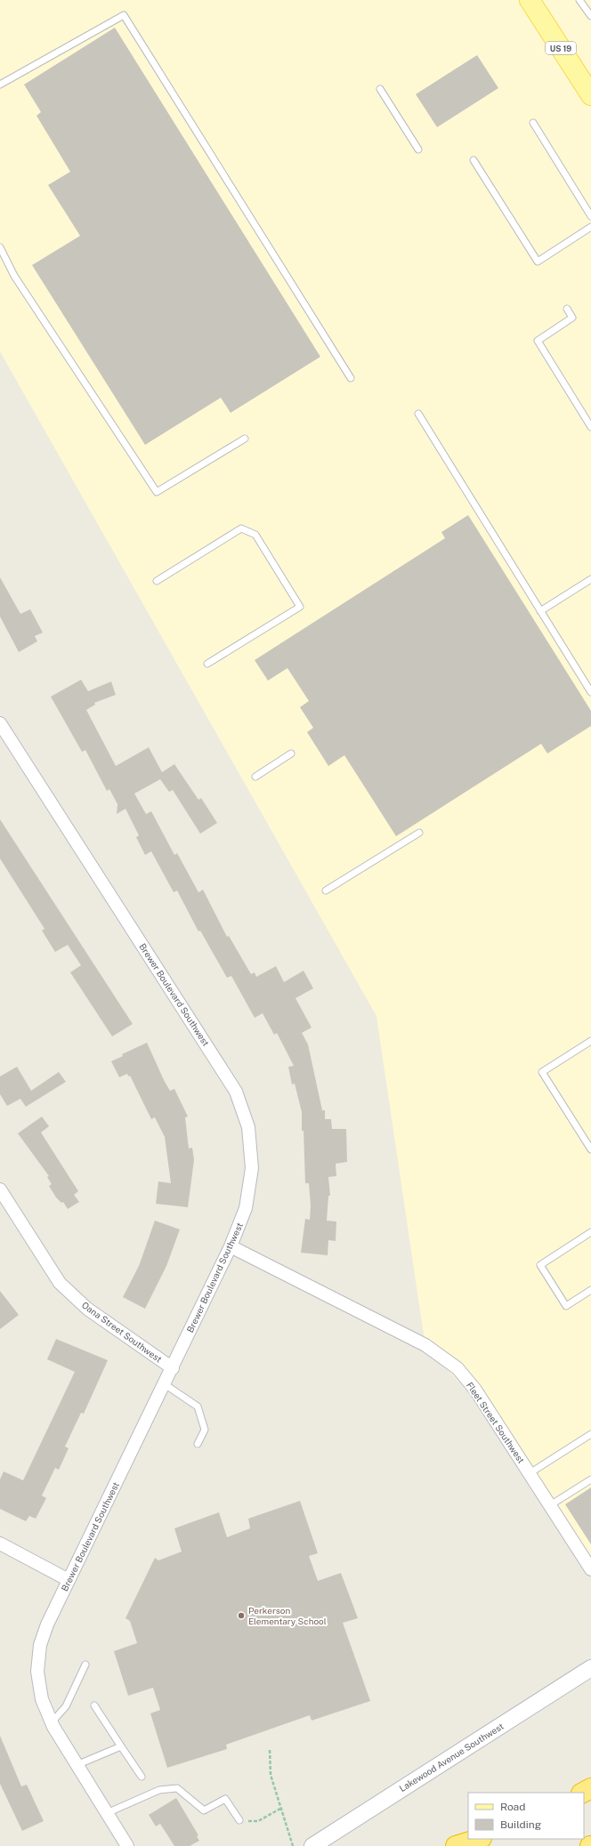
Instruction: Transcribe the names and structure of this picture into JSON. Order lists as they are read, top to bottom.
{
  "streets": {
    "main road": ["US 19"],
    "street": [
      "Brewer Boulevard Southwest",
      "Oana Street Southwest",
      "Fleet Street Southwest",
      "Lakewood Avenue Southwest"
    ]
  },
  "crossings": [
    ["Brewer Boulevard Southwest", "Oana Street Southwest"],
    ["Brewer Boulevard Southwest", "Fleet Street Southwest"]
  ],
  "places": ["Perkerson Elementary School"],
  "legend": ["Road", "Building"]
}
